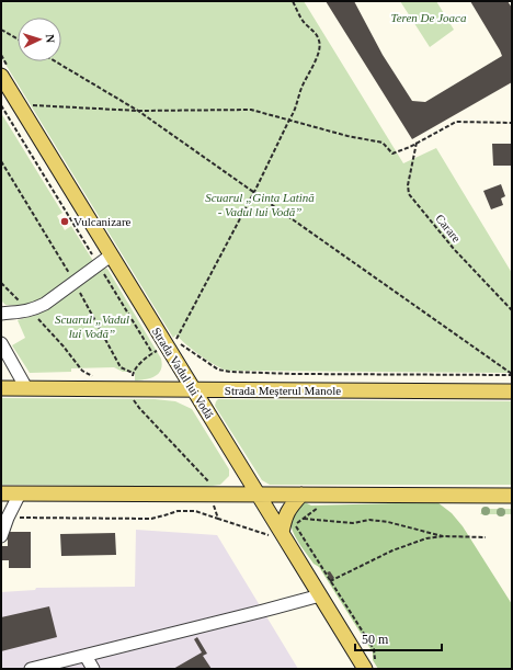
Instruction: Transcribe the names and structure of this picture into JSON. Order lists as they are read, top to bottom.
{
  "streets": {
    "main road": ["Strada Vadul lui Vodă", "Strada Meșterul Manole"],
    "path": ["Carare"]
  },
  "crossings": [
    ["Strada Vadul lui Vodă", "Strada Meșterul Manole"]
  ],
  "parks": ["Teren De Joaca", "Scuarul „Ginta Latină - Vadul lui Vodă”", "Scuarul „Vadul lui Vodă”"],
  "places": ["Vulcanizare"],
  "scale_bar": "50 m",
  "north": "right"
}
